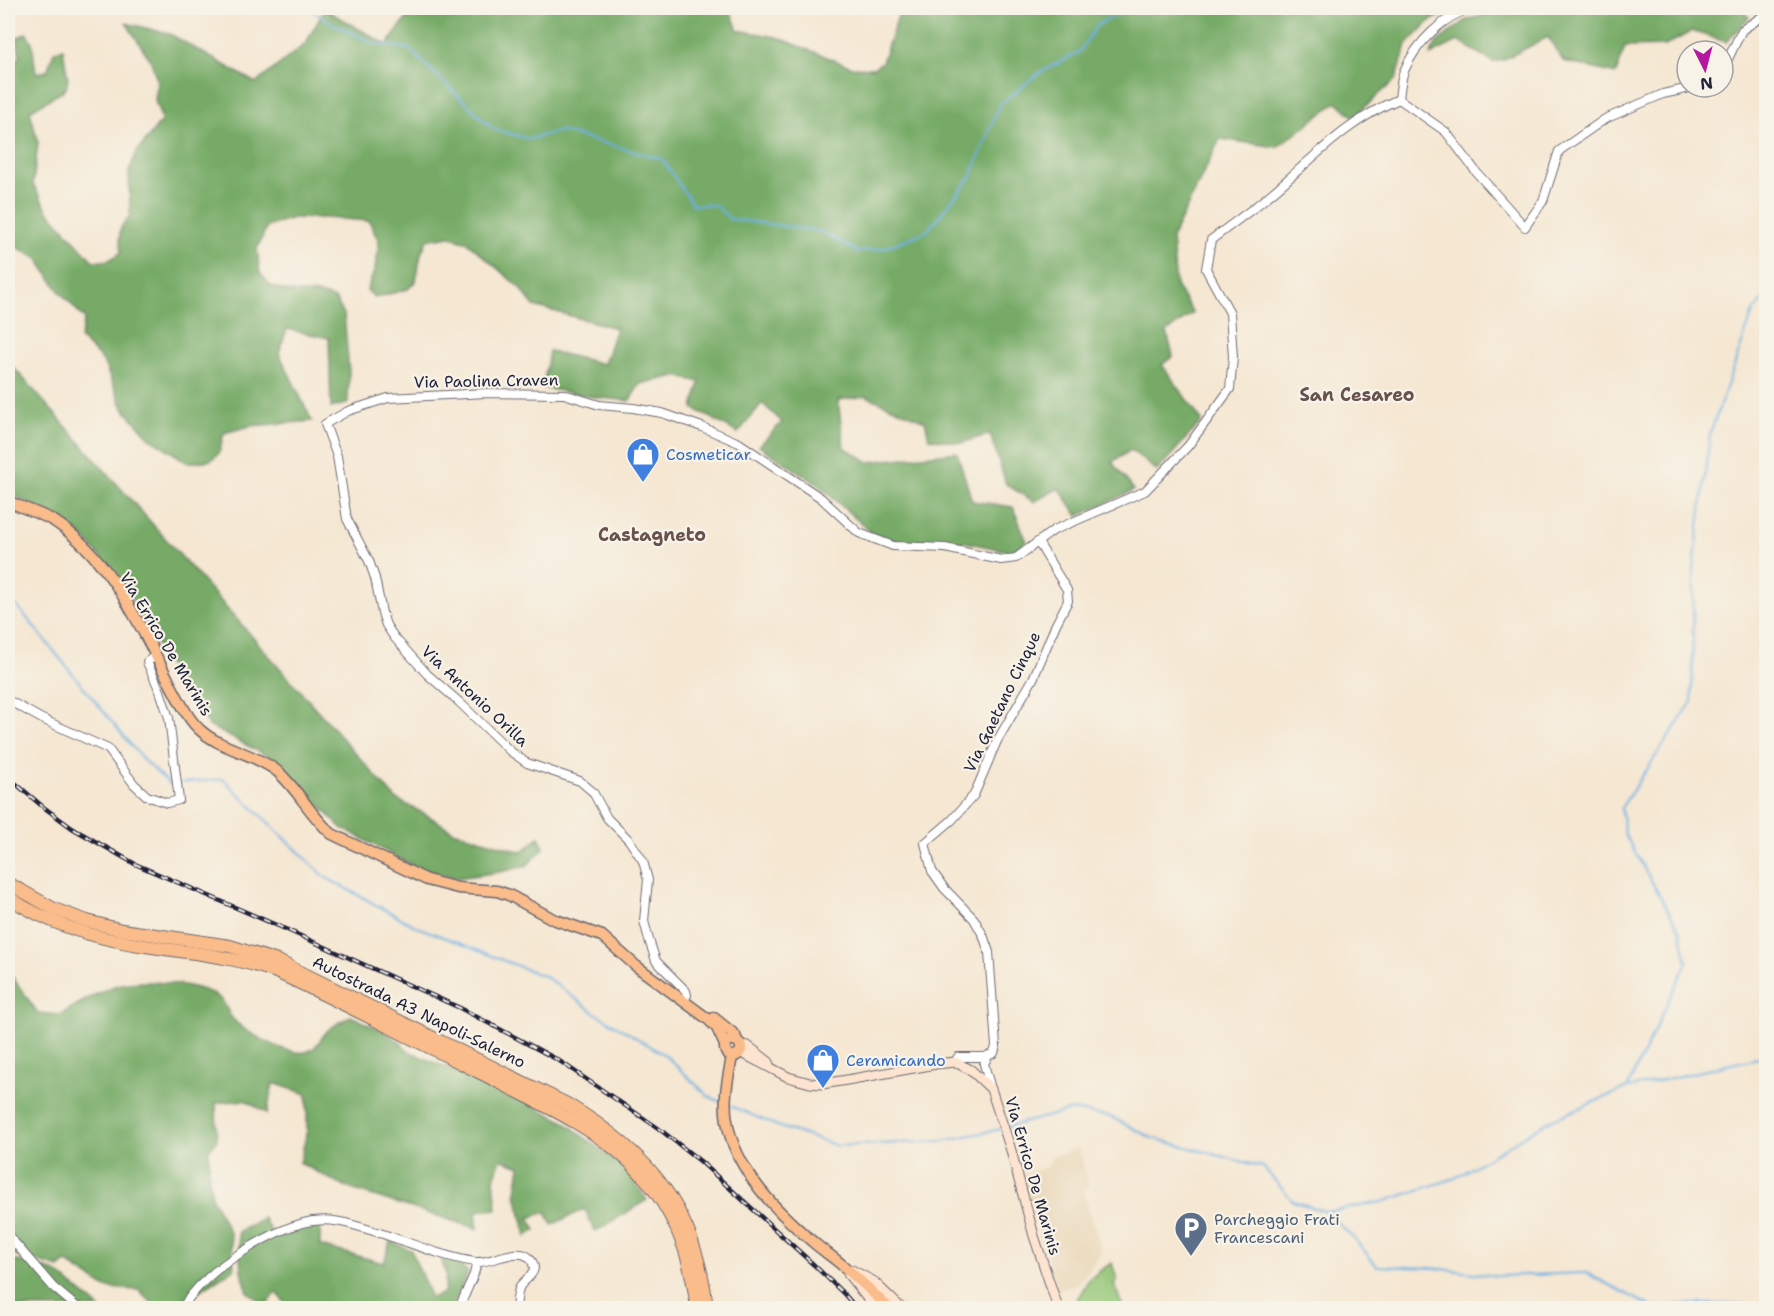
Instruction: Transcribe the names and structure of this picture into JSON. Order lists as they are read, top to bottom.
{
  "streets": {
    "highway": ["Autostrada A3 Napoli-Salerno"],
    "main road": ["Via Errico De Marinis"],
    "street": ["Via Paolina Craven", "Via Antonio Orilla", "Via Gaetano Cinque"]
  },
  "crossings": [
    ["Via Paolina Craven", "Via Antonio Orilla"],
    ["Via Paolina Craven", "Via Gaetano Cinque"],
    ["Via Errico De Marinis", "Via Antonio Orilla"]
  ],
  "districts": ["San Cesareo", "Castagneto"],
  "places": {
    "shop": ["Cosmeticar", "Ceramicando"],
    "parking": ["Parcheggio Frati Francescani"]
  },
  "north": "bottom"
}
